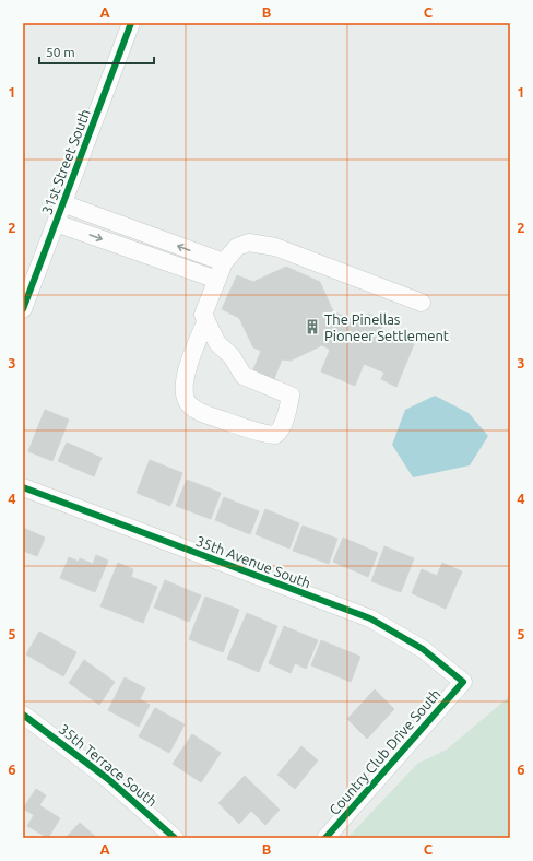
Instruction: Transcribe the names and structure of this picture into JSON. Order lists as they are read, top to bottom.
{
  "streets": {
    "street": [
      "31st Street South",
      "35th Avenue South",
      "Country Club Drive South",
      "35th Terrace South"
    ]
  },
  "crossings": [
    ["35th Avenue South", "Country Club Drive South"]
  ],
  "places": {
    "building": ["The Pinellas Pioneer Settlement"]
  },
  "scale_bar": "50 m",
  "grid": {
    "columns": ["A", "B", "C"],
    "rows": [
      "1",
      "2",
      "3",
      "4",
      "5",
      "6"
    ]
  }
}
